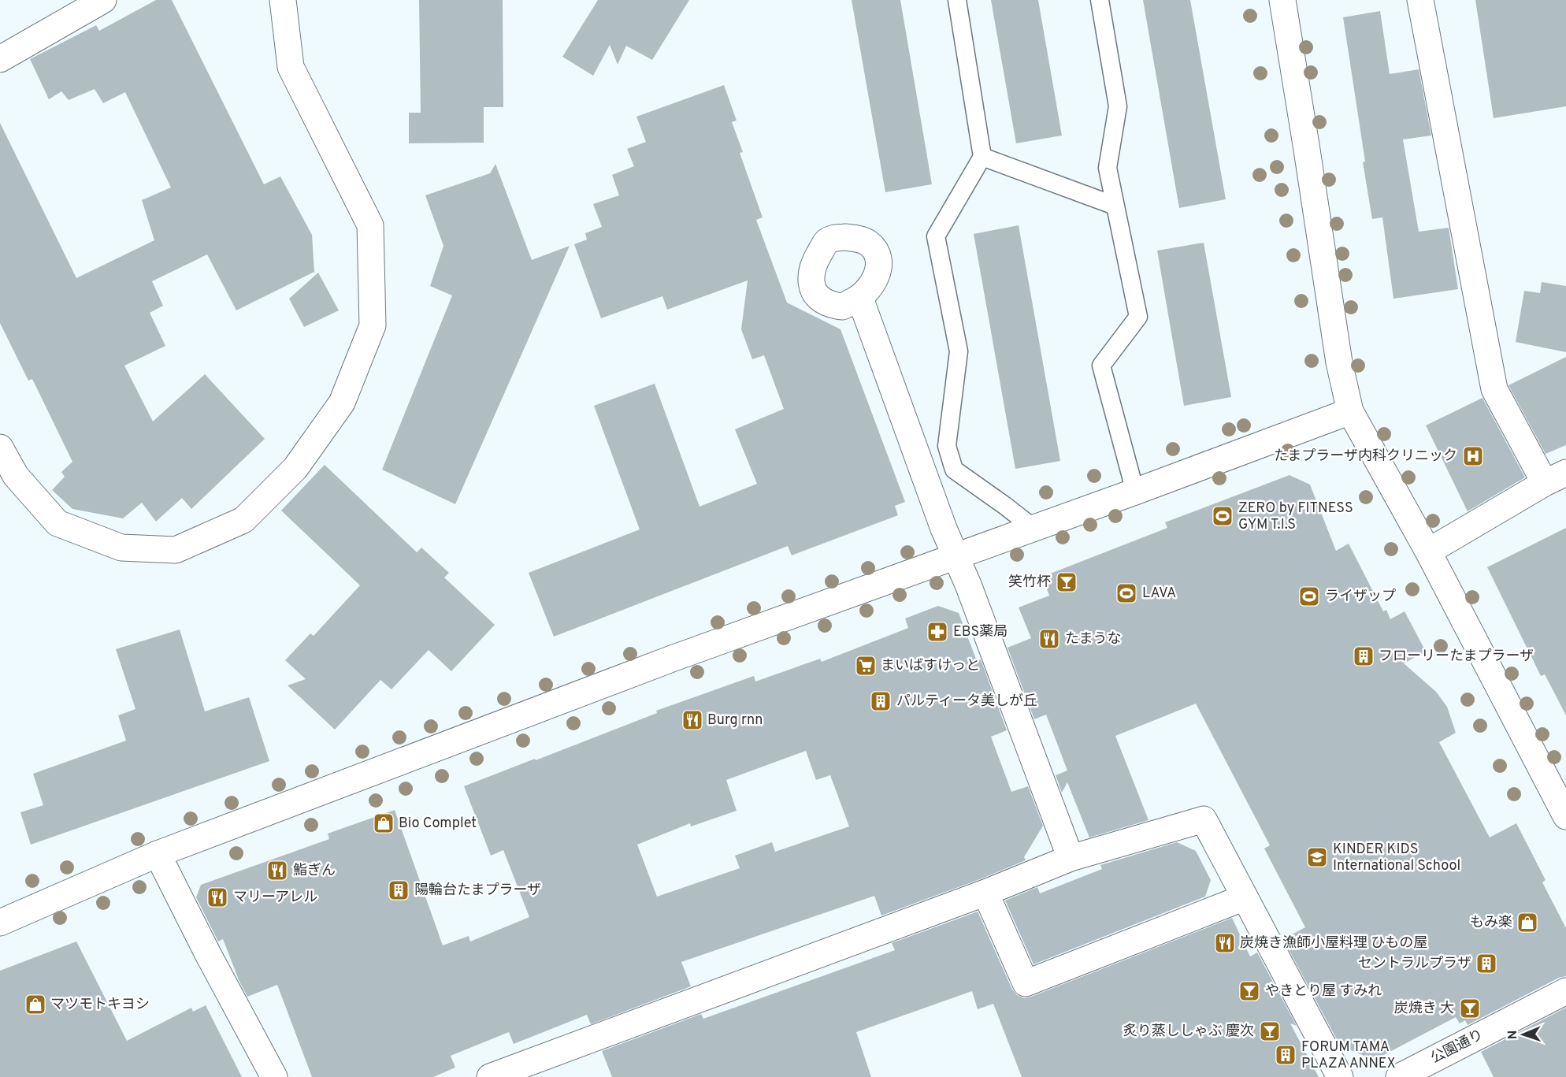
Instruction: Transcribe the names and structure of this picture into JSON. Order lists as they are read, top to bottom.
{
  "streets": {
    "street": ["公園通り"]
  },
  "places": {
    "hospital": ["たまプラーザ内科クリニック"],
    "sports": ["ZERO by FITNESS GYM T.I.S", "LAVA", "ライザップ"],
    "bar": [
      "笑竹杯",
      "やきとり屋 すみれ",
      "炭焼き 大",
      "炙り蒸ししゃぶ 慶次"
    ],
    "pharmacy": ["EBS薬局"],
    "restaurant": [
      "たまうな",
      "Burg rnn",
      "鮨ぎん",
      "マリーアレル",
      "炭焼き漁師小屋料理 ひもの屋"
    ],
    "building": [
      "フローリーたまプラーザ",
      "パルティータ美しが丘",
      "陽輪台たまプラーザ",
      "セントラルプラザ",
      "FORUM TAMA PLAZA ANNEX"
    ],
    "supermarket": ["まいばすけっと"],
    "shop": ["Bio Complet", "もみ楽", "マツモトキヨシ"],
    "school or university": ["KINDER KIDS International School"]
  },
  "north": "left"
}
